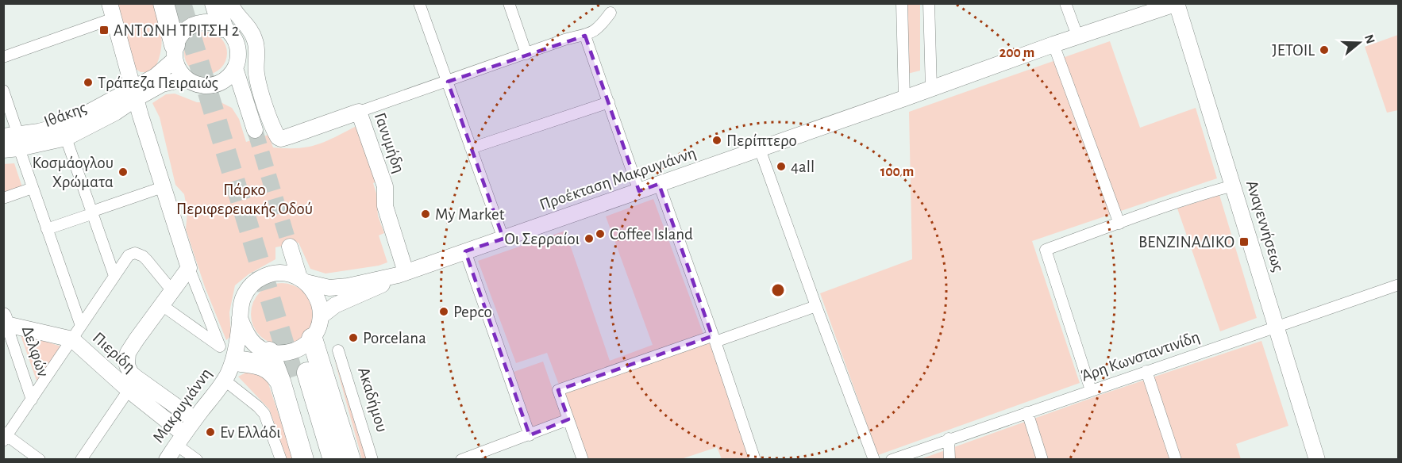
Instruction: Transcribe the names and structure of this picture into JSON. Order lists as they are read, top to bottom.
{
  "streets": {
    "main road": [
      "Ιθάκης",
      "Γανυμήδη",
      "Προέκταση Μακρυγιάννη",
      "Αναγεννήσεως",
      "Πιερίδη",
      "Μακρυγιάννη"
    ],
    "street": ["Δελφών", "Άρη Κωνσταντινίδη", "Ακαδήμου"]
  },
  "crossings": [
    ["Γανυμήδη", "Προέκταση Μακρυγιάννη"],
    ["Αναγεννήσεως", "Άρη Κωνσταντινίδη"],
    ["Δελφών", "Πιερίδη"],
    ["Πιερίδη", "Μακρυγιάννη"]
  ],
  "parks": ["Πάρκο Περιφερειακής Οδού"],
  "places": {
    "transit": ["ΑΝΤΩΝΗ ΤΡΙΤΣΗ 2", "ΒΕΝΖΙΝΑΔΙΚΟ"],
    "other": [
      "JETOIL",
      "Τράπεζα Πειραιώς",
      "Περίπτερο",
      "4all",
      "Κοσμάογλου Χρώματα",
      "Μy Μarket",
      "Coffee Island",
      "Οι Σερραίοι",
      "Pepco",
      "Porcelana",
      "Εν Ελλάδι"
    ]
  },
  "north": "right",
  "rings": ["200 m", "100 m"]
}
